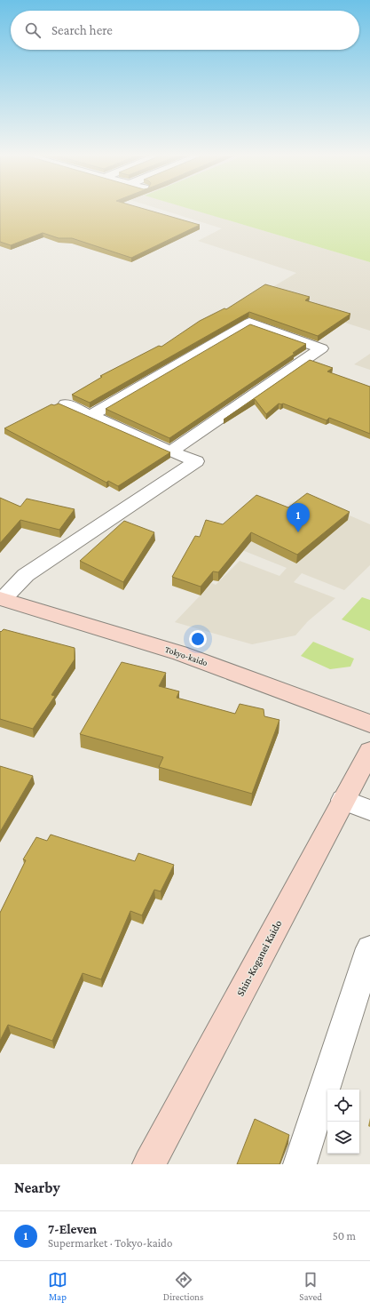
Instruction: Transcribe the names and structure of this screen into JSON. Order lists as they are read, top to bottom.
{
  "streets": {
    "main road": ["Tokyo-kaido", "Shin-Koganei Kaido"]
  },
  "page": {
    "search": "Search here",
    "pins": "1",
    "heading": "Nearby",
    "list": [
      {
        "mark": "1",
        "name": "7-Eleven",
        "note": "Supermarket · Tokyo-kaido",
        "value": "50 m"
      }
    ],
    "nav": ["Map", "Directions", "Saved"]
  }
}
